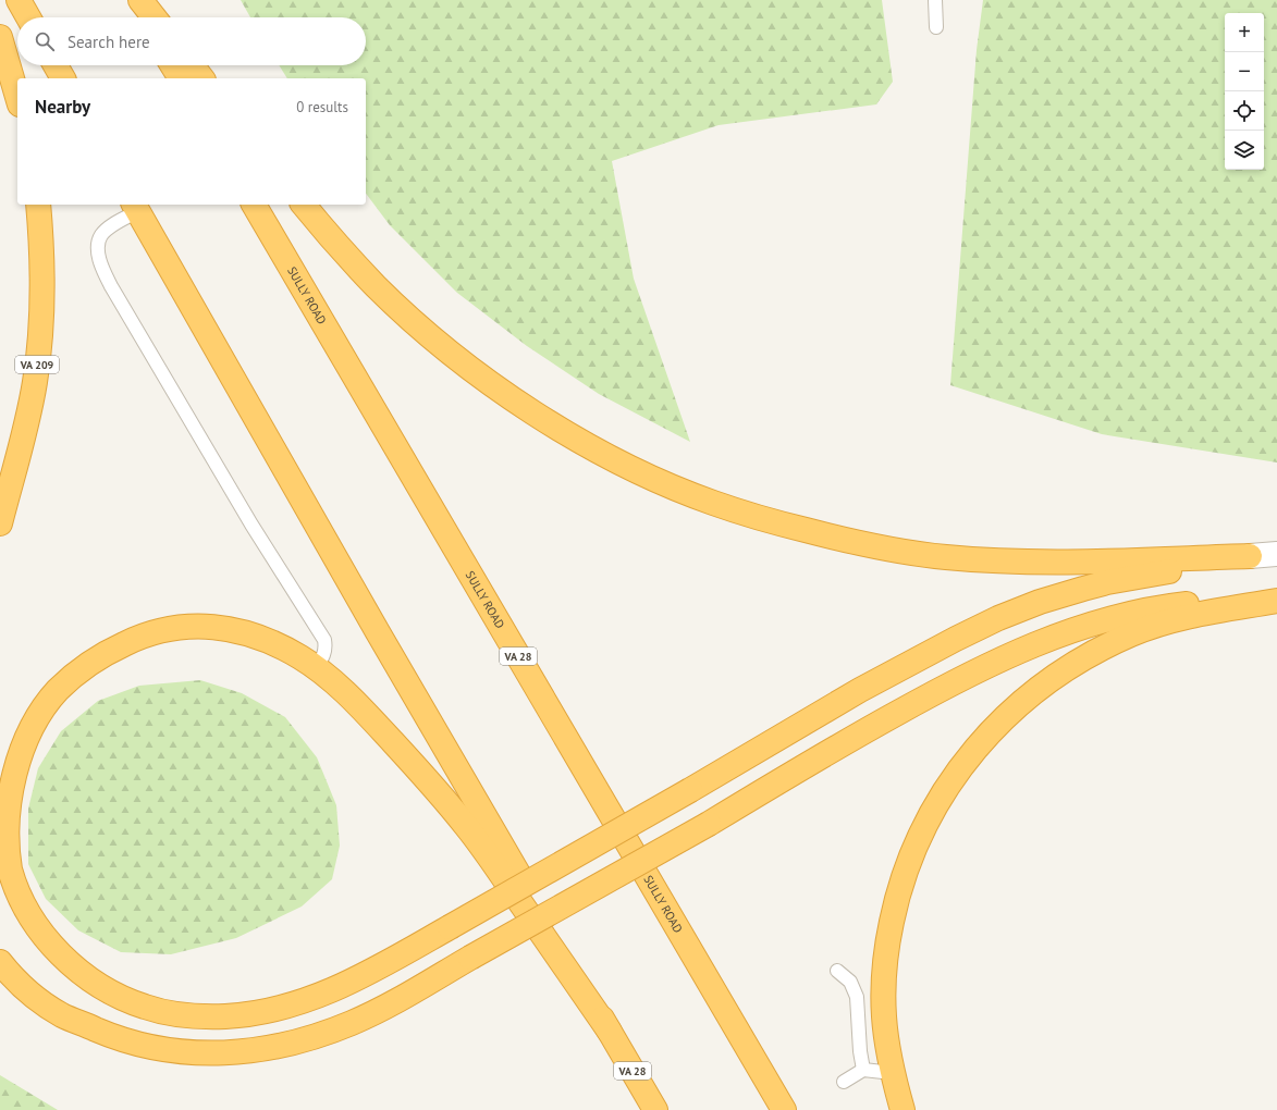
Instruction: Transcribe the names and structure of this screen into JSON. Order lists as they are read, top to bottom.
{
  "streets": {
    "highway": ["SULLY ROAD", "VA 209", "VA 28"]
  },
  "page": {
    "map_buttons": ["+", "−"],
    "search": "Search here",
    "heading": ["Nearby", "0 results"]
  }
}
